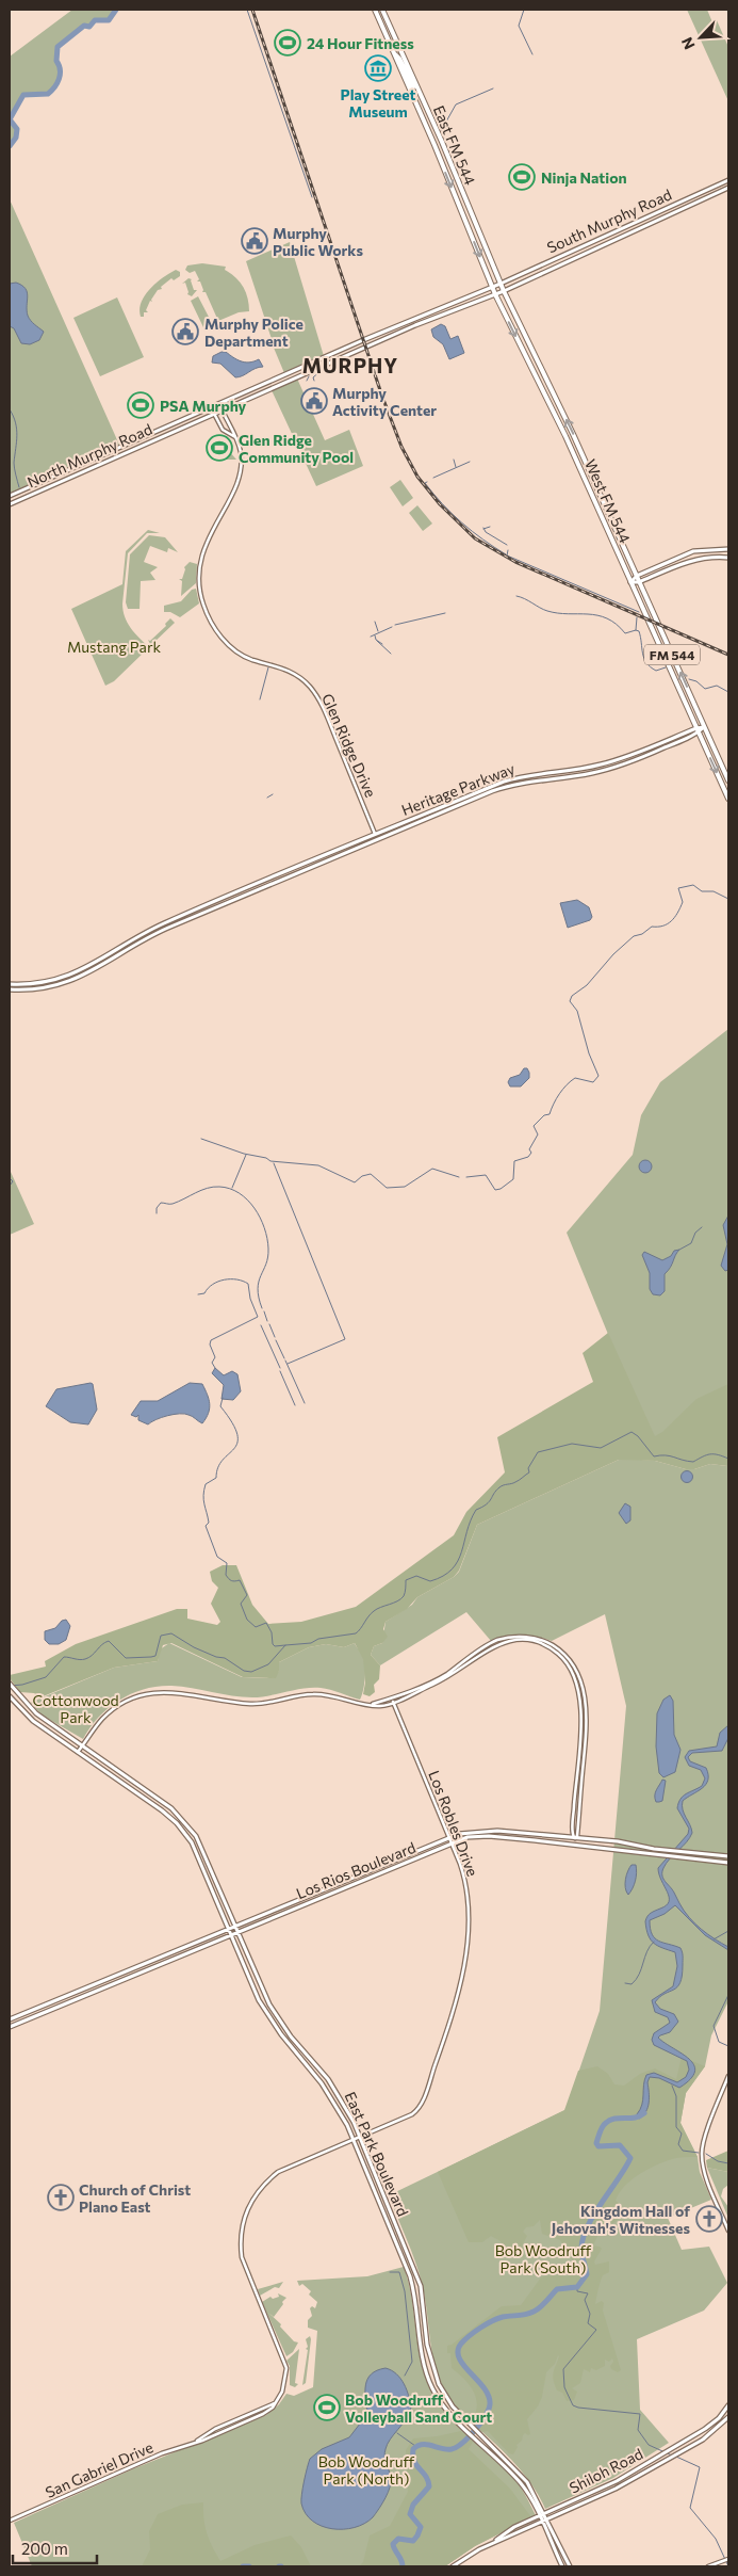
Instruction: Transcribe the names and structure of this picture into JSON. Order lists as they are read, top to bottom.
{
  "streets": {
    "main road": [
      "East FM 544",
      "South Murphy Road",
      "North Murphy Road",
      "West FM 544",
      "FM 544",
      "Heritage Parkway",
      "Los Rios Boulevard",
      "East Park Boulevard",
      "Shiloh Road"
    ],
    "street": ["Glen Ridge Drive", "Los Robles Drive", "San Gabriel Drive"]
  },
  "crossings": [
    ["East FM 544", "South Murphy Road"],
    ["East FM 544", "North Murphy Road"],
    ["East FM 544", "West FM 544"],
    ["South Murphy Road", "North Murphy Road"],
    ["South Murphy Road", "West FM 544"],
    ["North Murphy Road", "West FM 544"],
    ["North Murphy Road", "Glen Ridge Drive"],
    ["West FM 544", "Heritage Parkway"],
    ["Glen Ridge Drive", "Heritage Parkway"],
    ["Los Robles Drive", "Los Rios Boulevard"],
    ["Los Robles Drive", "East Park Boulevard"],
    ["Los Robles Drive", "San Gabriel Drive"],
    ["Los Rios Boulevard", "East Park Boulevard"],
    ["East Park Boulevard", "San Gabriel Drive"],
    ["East Park Boulevard", "Shiloh Road"]
  ],
  "districts": ["MURPHY"],
  "parks": [
    "Mustang Park",
    "Cottonwood Park",
    "Bob Woodruff Park (South)",
    "Bob Woodruff Park (North)"
  ],
  "places": {
    "sports": [
      "24 Hour Fitness",
      "Ninja Nation",
      "PSA Murphy",
      "Glen Ridge Community Pool",
      "Bob Woodruff Volleyball Sand Court"
    ],
    "museum": ["Play Street Museum"],
    "public building": ["Murphy Public Works", "Murphy Police Department", "Murphy Activity Center"],
    "church": ["Church of Christ Plano East", "Kingdom Hall of Jehovah's Witnesses"]
  },
  "scale_bar": "200 m",
  "north": "bottom left"
}
